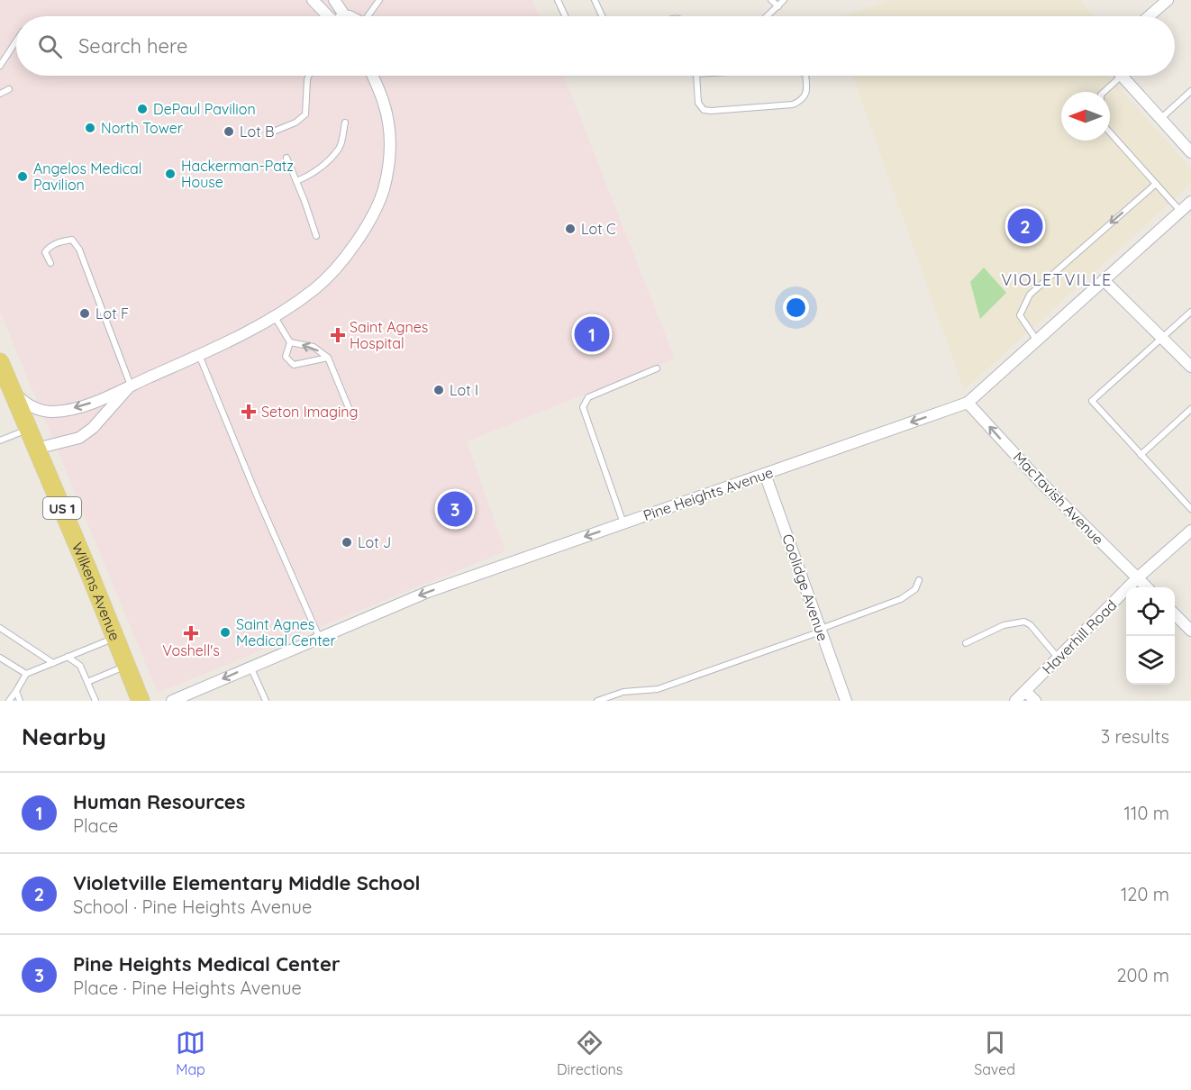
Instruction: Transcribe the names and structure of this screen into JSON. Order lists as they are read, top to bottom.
{
  "streets": {
    "main road": ["US 1", "Wilkens Avenue"],
    "street": [
      "Pine Heights Avenue",
      "MacTavish Avenue",
      "Coolidge Avenue",
      "Haverhill Road"
    ]
  },
  "crossings": [
    ["Pine Heights Avenue", "MacTavish Avenue"],
    ["Pine Heights Avenue", "Coolidge Avenue"],
    ["MacTavish Avenue", "Haverhill Road"]
  ],
  "one_way": ["Pine Heights Avenue", "MacTavish Avenue"],
  "districts": ["VIOLETVILLE"],
  "places": {
    "other": [
      "DePaul Pavilion",
      "North Tower",
      "Lot B",
      "Hackerman-Patz House",
      "Angelos Medical Pavilion",
      "Lot C",
      "Lot F",
      "Lot I",
      "Lot J",
      "Saint Agnes Medical Center"
    ],
    "health": ["Saint Agnes Hospital", "Seton Imaging", "Voshell's"]
  },
  "north": "left",
  "page": {
    "search": "Search here",
    "pins": ["2", "1", "3"],
    "heading": ["Nearby", "3 results"],
    "list": [
      {
        "mark": "1",
        "name": "Human Resources",
        "note": "Place",
        "value": "110 m"
      },
      {
        "mark": "2",
        "name": "Violetville Elementary Middle School",
        "note": "School · Pine Heights Avenue",
        "value": "120 m"
      },
      {
        "mark": "3",
        "name": "Pine Heights Medical Center",
        "note": "Place · Pine Heights Avenue",
        "value": "200 m"
      }
    ],
    "nav": ["Map", "Directions", "Saved"]
  }
}
